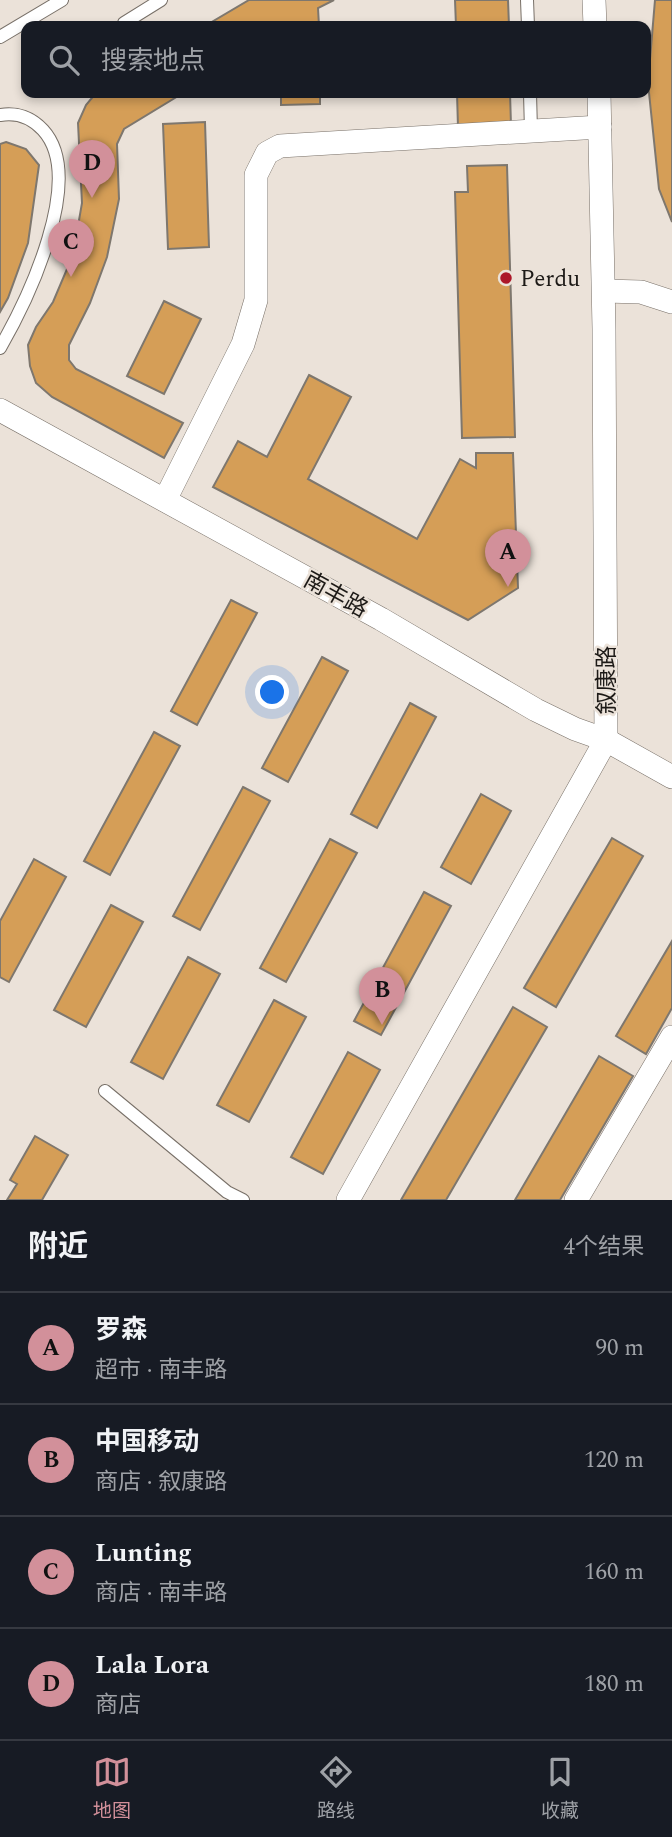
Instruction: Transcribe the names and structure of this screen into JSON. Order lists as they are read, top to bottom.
{
  "streets": {
    "street": ["南丰路", "叙康路"]
  },
  "crossings": [
    ["南丰路", "叙康路"]
  ],
  "places": ["Perdu"],
  "page": {
    "search": "搜索地点",
    "pins": [
      "D",
      "C",
      "A",
      "B"
    ],
    "heading": ["附近", "4个结果"],
    "list": [
      {
        "mark": "A",
        "name": "罗森",
        "note": "超市 · 南丰路",
        "value": "90 m"
      },
      {
        "mark": "B",
        "name": "中国移动",
        "note": "商店 · 叙康路",
        "value": "120 m"
      },
      {
        "mark": "C",
        "name": "Lunting",
        "note": "商店 · 南丰路",
        "value": "160 m"
      },
      {
        "mark": "D",
        "name": "Lala Lora",
        "note": "商店",
        "value": "180 m"
      }
    ],
    "nav": ["地图", "路线", "收藏"]
  }
}
